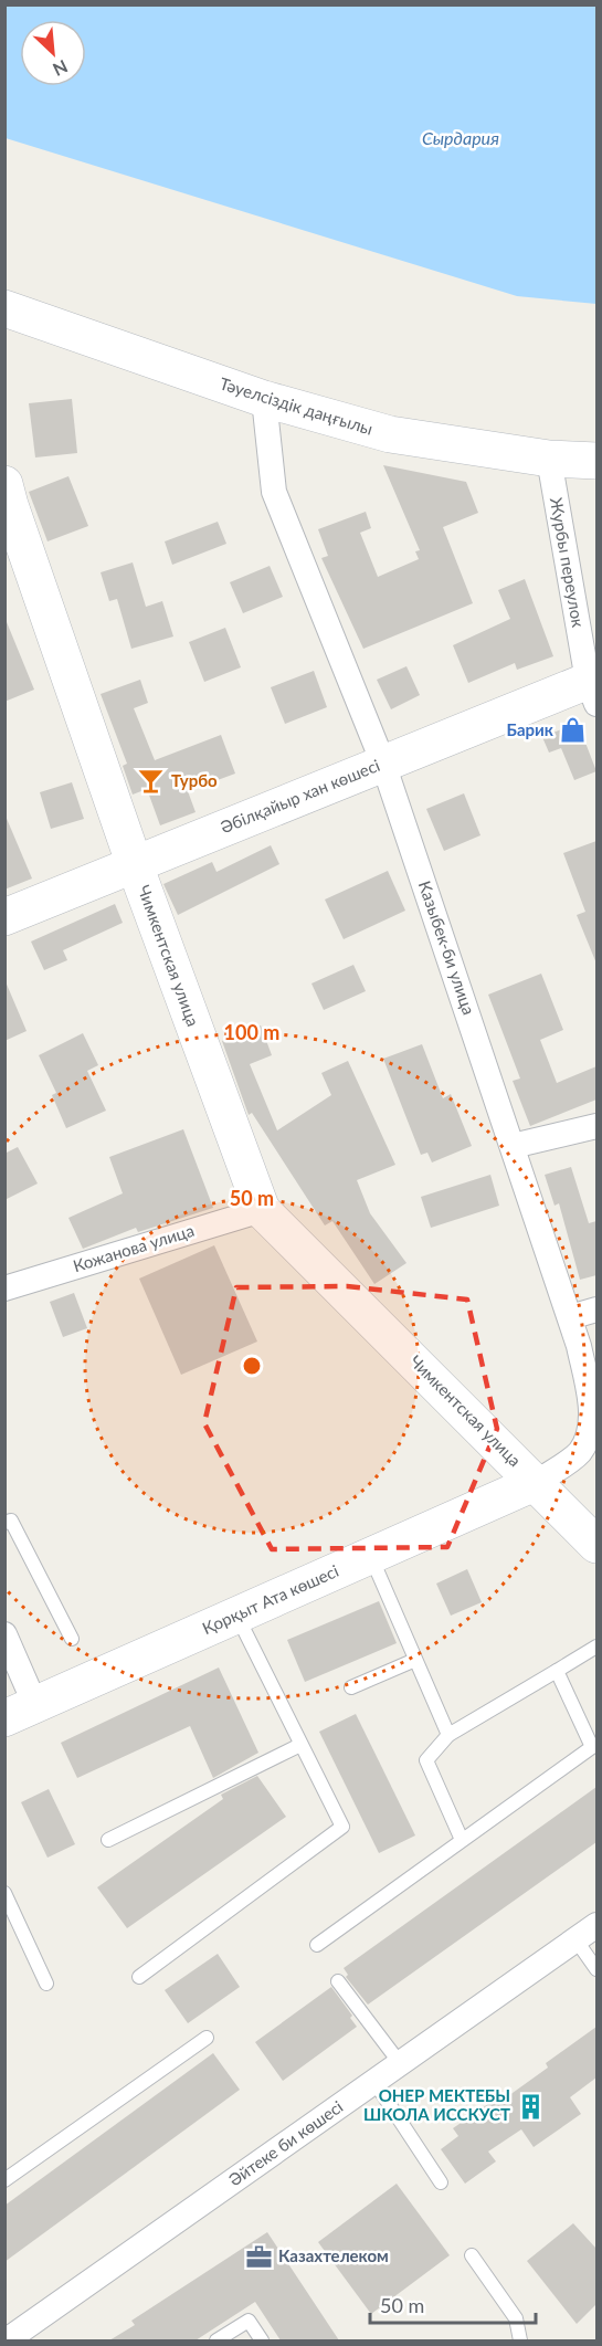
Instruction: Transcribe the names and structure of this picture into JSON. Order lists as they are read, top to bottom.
{
  "streets": {
    "street": [
      "Тәуелсіздік даңғылы",
      "Журбы переулок",
      "Әбілқайыр хан көшесі",
      "Казыбек-би улица",
      "Чимкентская улица",
      "Кожанова улица",
      "Қорқыт Ата көшесі",
      "Әйтеке би көшесі"
    ]
  },
  "crossings": [
    ["Тәуелсіздік даңғылы", "Журбы переулок"],
    ["Тәуелсіздік даңғылы", "Казыбек-би улица"],
    ["Журбы переулок", "Әбілқайыр хан көшесі"],
    ["Әбілқайыр хан көшесі", "Казыбек-би улица"],
    ["Әбілқайыр хан көшесі", "Чимкентская улица"],
    ["Казыбек-би улица", "Чимкентская улица"],
    ["Казыбек-би улица", "Қорқыт Ата көшесі"],
    ["Чимкентская улица", "Кожанова улица"],
    ["Чимкентская улица", "Қорқыт Ата көшесі"]
  ],
  "water": ["Сырдария"],
  "places": {
    "shop": ["Барик"],
    "bar": ["Турбо"],
    "building": ["ОНЕР МЕКТЕБЫ ШКОЛА ИССКУСТ"],
    "office": ["Казахтелеком"]
  },
  "scale_bar": "50 m",
  "north": "bottom right",
  "rings": ["100 m", "50 m"]
}
